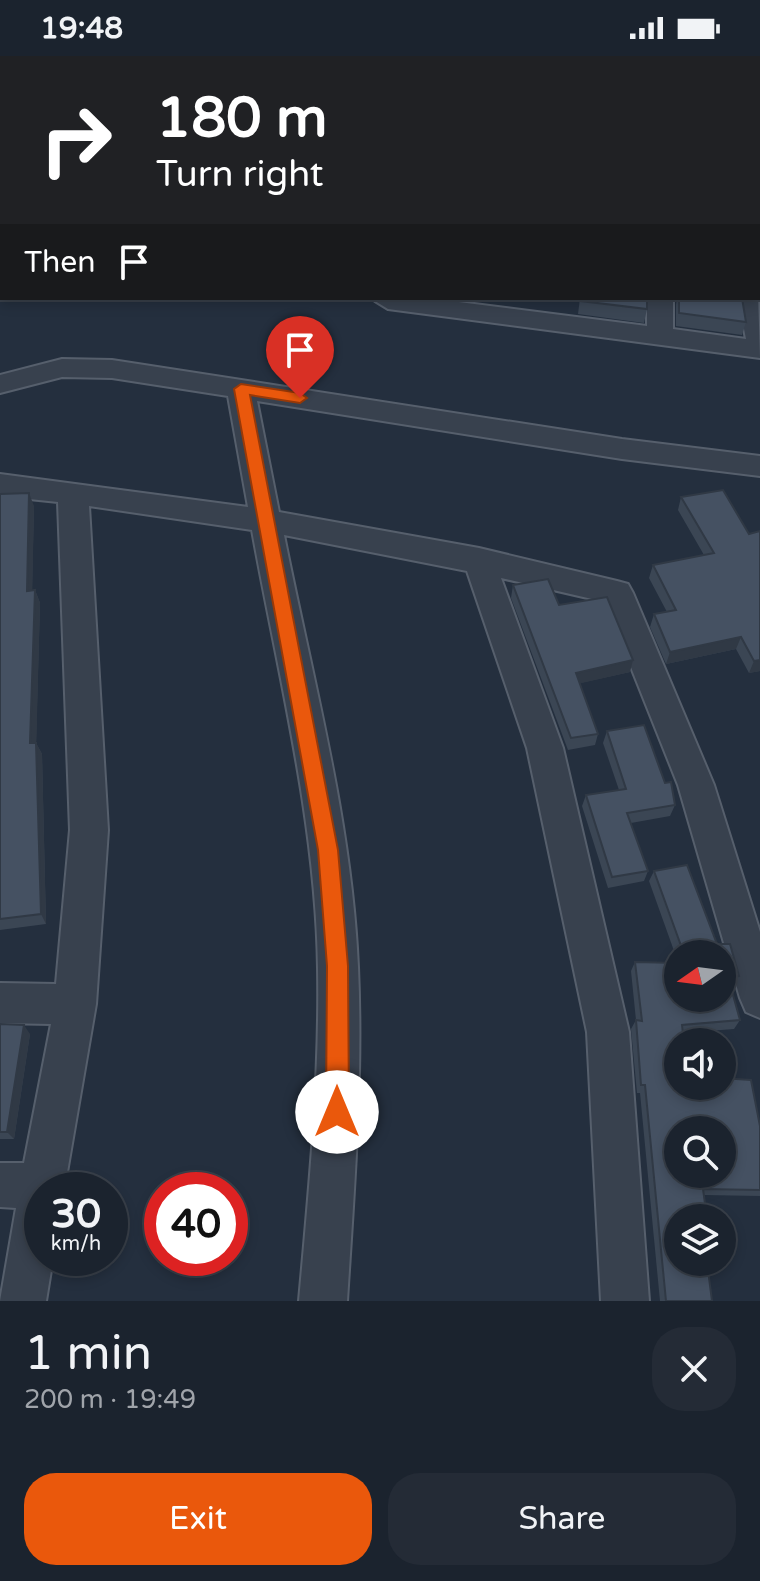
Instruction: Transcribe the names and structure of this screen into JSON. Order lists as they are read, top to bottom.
{
  "north": "left",
  "page": {
    "status": "19:48",
    "turn": ["180 m", "Turn right"],
    "then": "Then",
    "speed": "30 km/h",
    "limit": "40",
    "heading": ["1 min", "200 m · 19:49"],
    "buttons": ["Exit", "Share"]
  }
}
